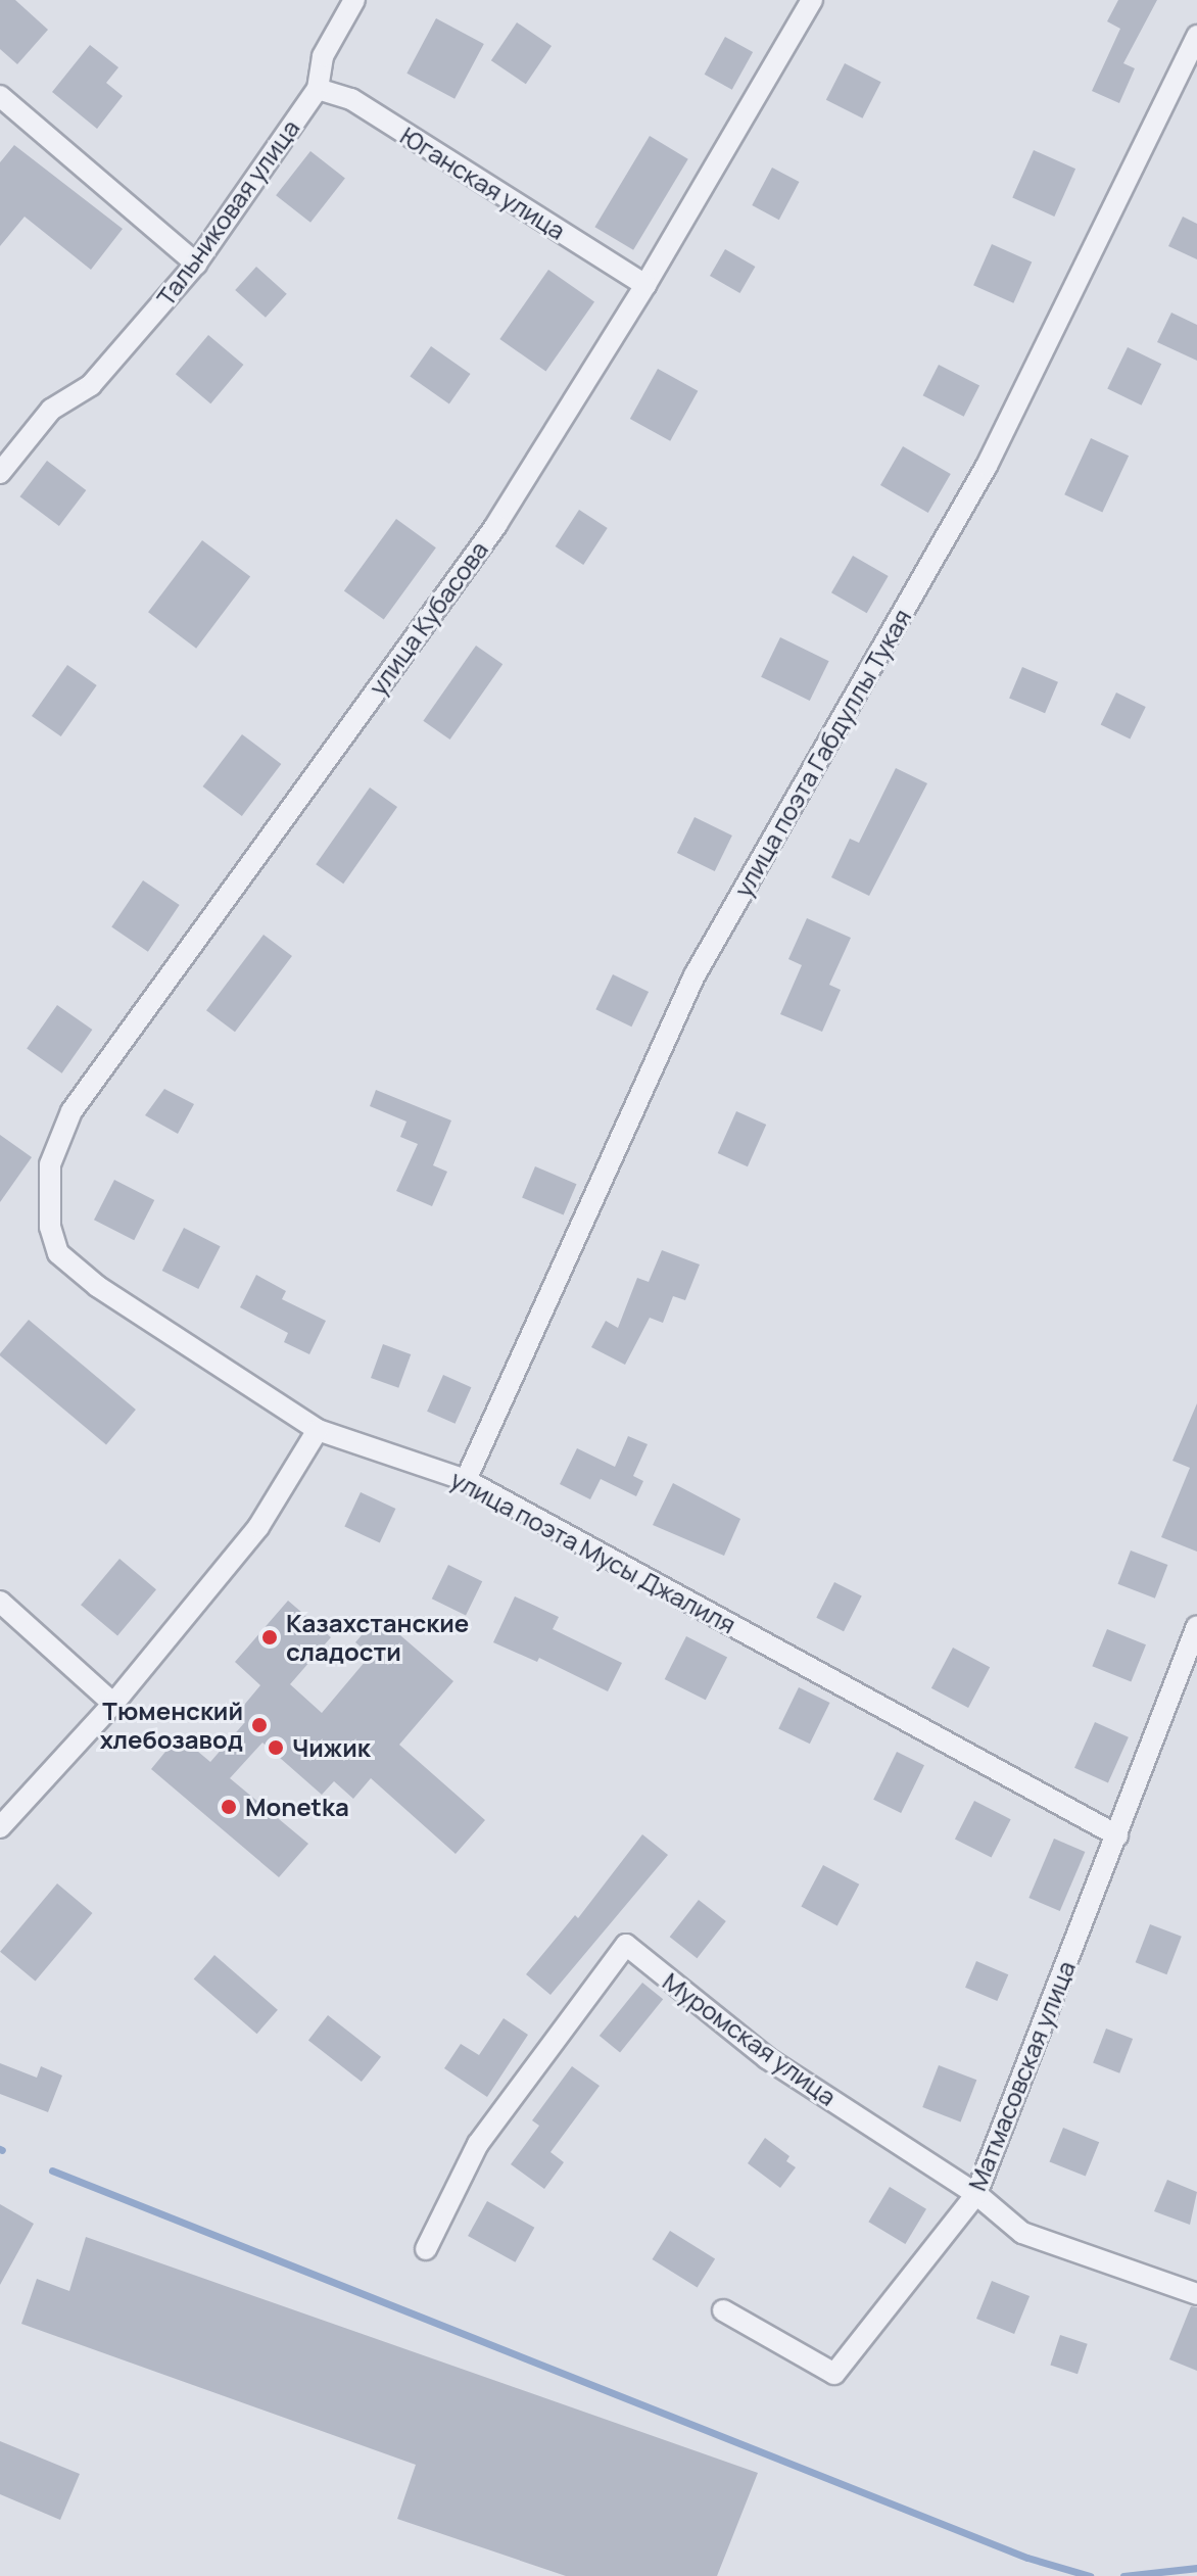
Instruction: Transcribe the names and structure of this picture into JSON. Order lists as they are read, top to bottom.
{
  "streets": {
    "street": [
      "Юганская улица",
      "Тальниковая улица",
      "улица Кубасова",
      "улица поэта Габдуллы Тукая",
      "улица поэта Мусы Джалиля",
      "Муромская улица",
      "Матмасовская улица"
    ]
  },
  "crossings": [
    ["Юганская улица", "Тальниковая улица"],
    ["Юганская улица", "улица Кубасова"],
    ["улица Кубасова", "улица поэта Мусы Джалиля"],
    ["улица поэта Габдуллы Тукая", "улица поэта Мусы Джалиля"],
    ["улица поэта Мусы Джалиля", "Матмасовская улица"],
    ["Муромская улица", "Матмасовская улица"]
  ],
  "places": [
    "Казахстанские сладости",
    "Тюменский хлебозавод",
    "Чижик",
    "Monetka"
  ]
}
